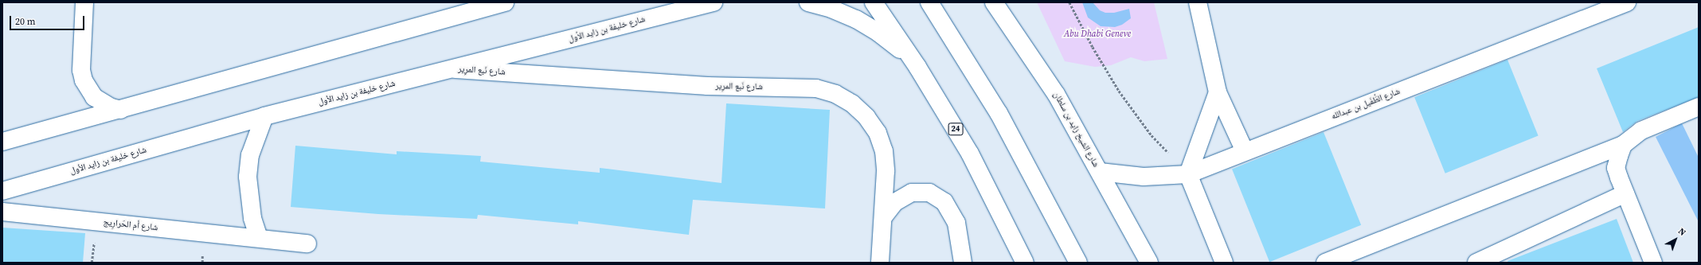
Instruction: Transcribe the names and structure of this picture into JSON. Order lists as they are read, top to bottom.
{
  "streets": {
    "main road": [
      "شارع خليفة بن زايد الأول",
      "شارع نَبع المرِير",
      "شارع الطُّفَيل بن عبدالله",
      "24",
      "شارع الشيخ زايد بن سلطان",
      "شارع أم الحَرارِيج"
    ]
  },
  "crossings": [
    ["شارع خليفة بن زايد الأول", "شارع نَبع المرِير"],
    ["شارع الطُّفَيل بن عبدالله", "شارع الشيخ زايد بن سلطان"]
  ],
  "parks": ["Abu Dhabi Geneve"],
  "scale_bar": "20 m",
  "north": "top right"
}
